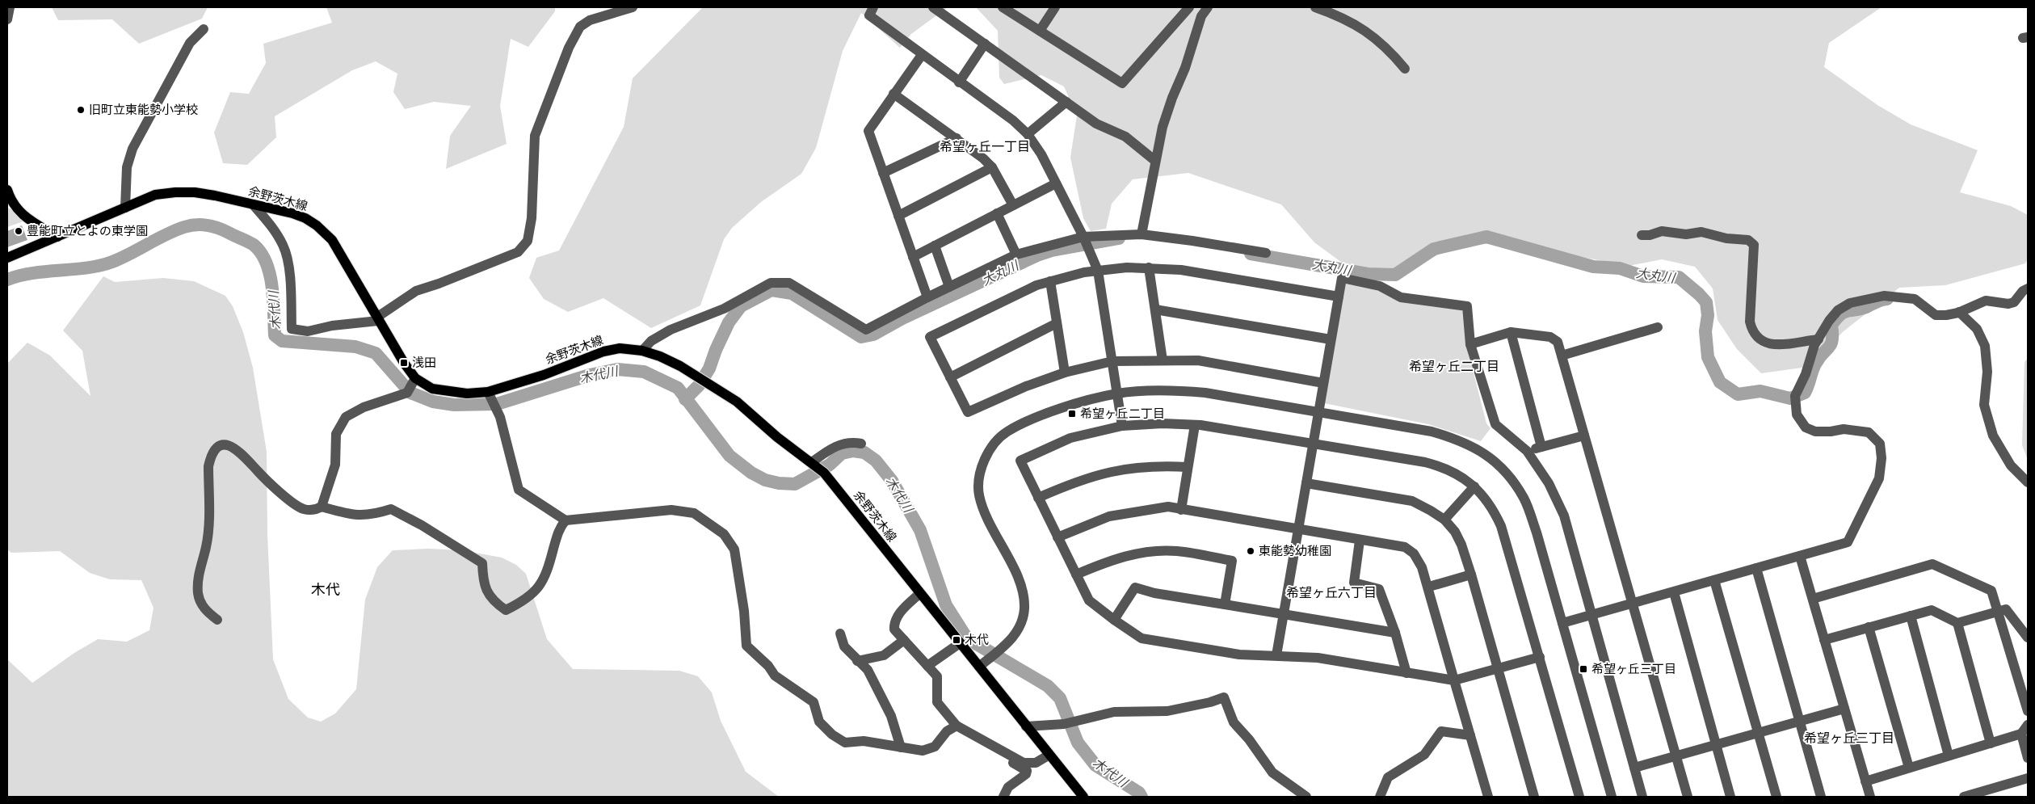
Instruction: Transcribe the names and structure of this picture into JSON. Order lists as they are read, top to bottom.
{
  "streets": {
    "main road": ["余野茨木線"]
  },
  "districts": [
    "希望ヶ丘一丁目",
    "希望ヶ丘二丁目",
    "木代",
    "希望ヶ丘六丁目",
    "希望ヶ丘三丁目"
  ],
  "water": ["大丸川", "木代川"],
  "places": {
    "other": ["旧町立東能勢小学校", "豊能町立とよの東学園", "東能勢幼稚園"],
    "transit": [
      "浅田",
      "希望ヶ丘二丁目",
      "木代",
      "希望ヶ丘三丁目"
    ]
  }
}
